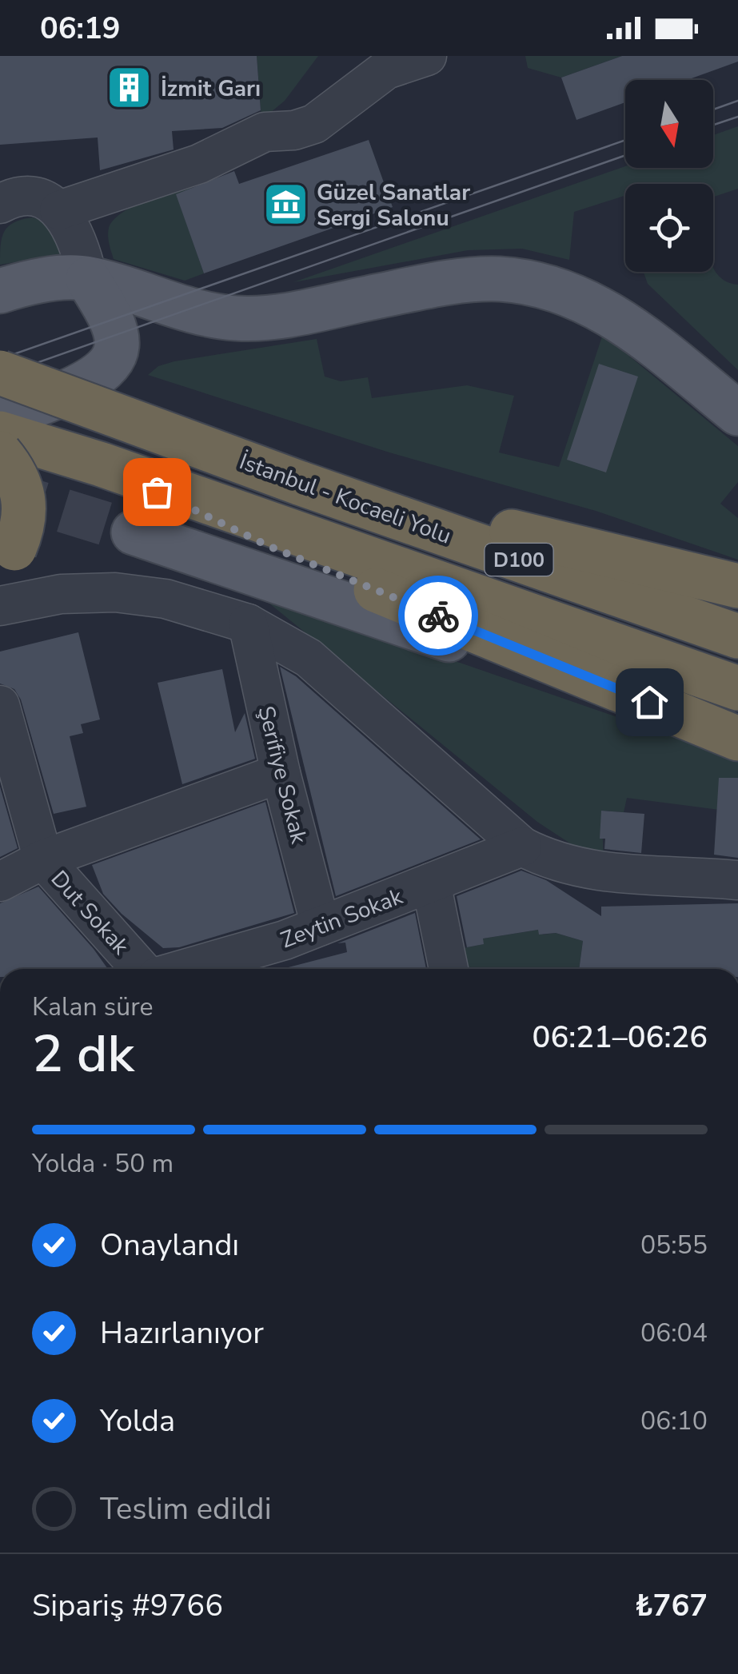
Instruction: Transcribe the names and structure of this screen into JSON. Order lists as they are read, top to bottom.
{
  "streets": {
    "highway": ["İstanbul - Kocaeli Yolu", "D100"],
    "street": ["Şerifiye Sokak", "Dut Sokak", "Zeytin Sokak"]
  },
  "crossings": [
    ["Şerifiye Sokak", "Zeytin Sokak"]
  ],
  "places": {
    "building": ["İzmit Garı"],
    "museum": ["Güzel Sanatlar Sergi Salonu"]
  },
  "north": "bottom",
  "page": {
    "status": "06:19",
    "heading": ["2 dk", "Kalan süre", "06:21–06:26"],
    "panel": ["Sipariş #9766", "₺767"],
    "bar": "Yolda · 50 m",
    "list": [
      ["Onaylandı", "05:55"],
      ["Hazırlanıyor", "06:04"],
      ["Yolda", "06:10"],
      "Teslim edildi"
    ]
  }
}
